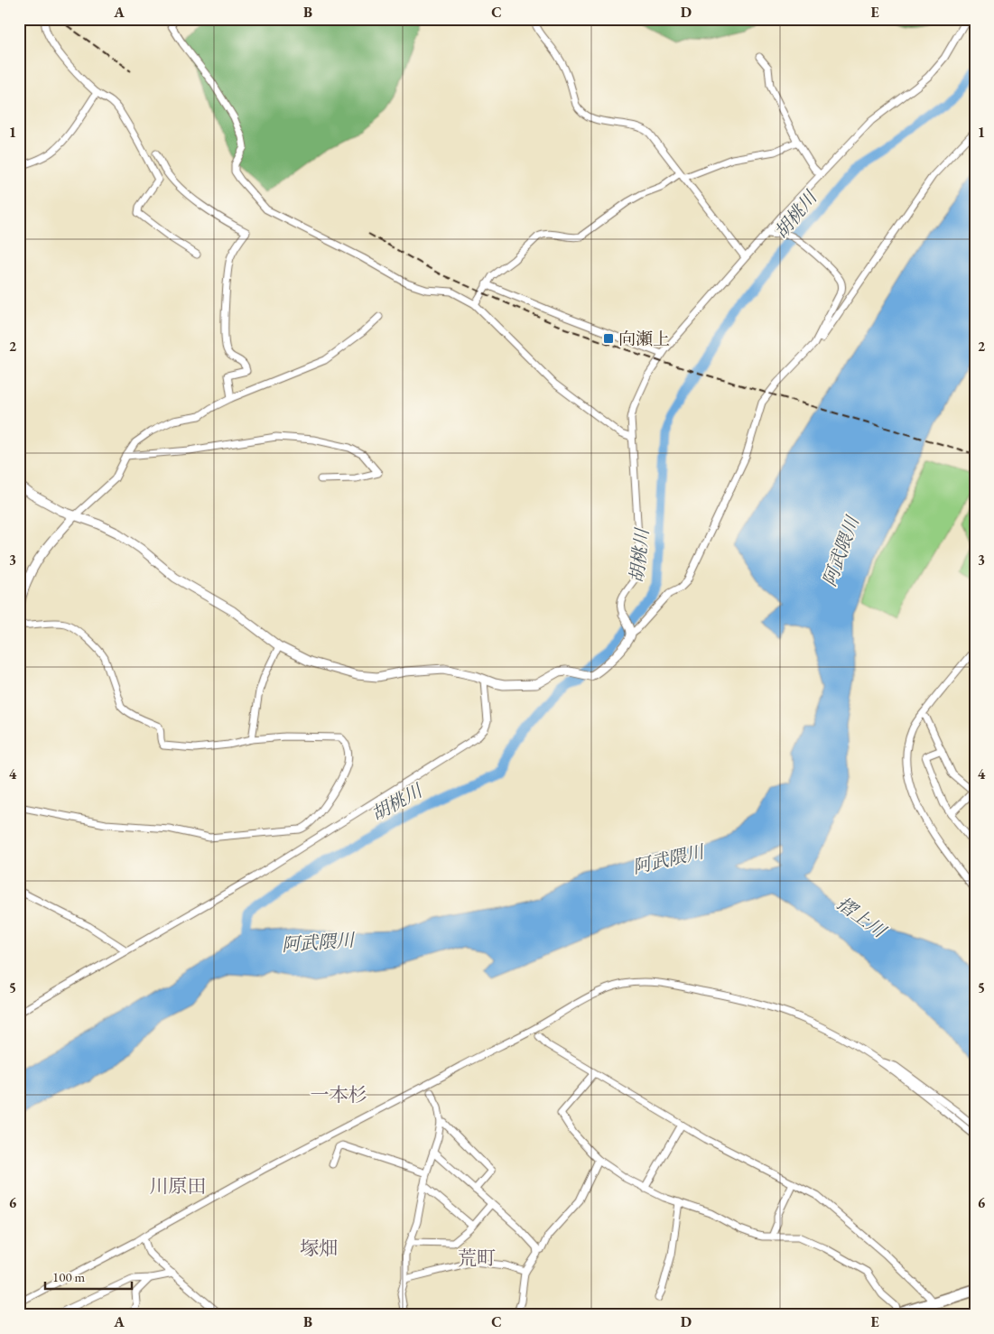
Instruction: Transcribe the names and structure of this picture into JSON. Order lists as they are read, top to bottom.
{
  "districts": [
    "一本杉",
    "川原田",
    "塚畑",
    "荒町"
  ],
  "water": ["胡桃川", "阿武隈川", "摺上川"],
  "places": {
    "transit": ["向瀬上"]
  },
  "scale_bar": "100 m",
  "grid": {
    "columns": [
      "A",
      "B",
      "C",
      "D",
      "E"
    ],
    "rows": [
      "1",
      "2",
      "3",
      "4",
      "5",
      "6"
    ]
  }
}
